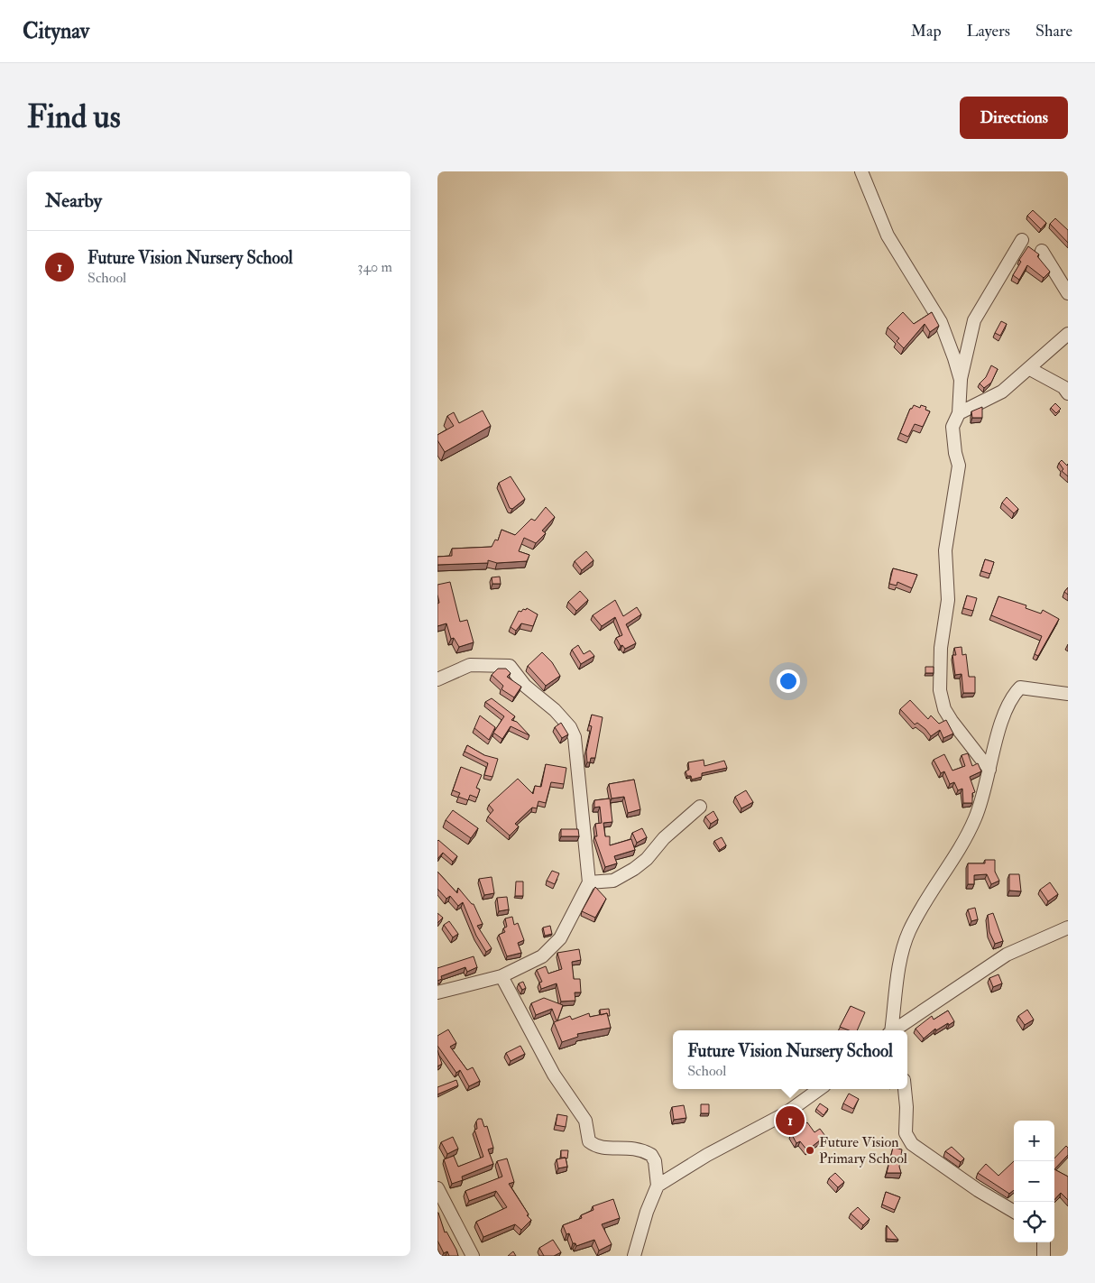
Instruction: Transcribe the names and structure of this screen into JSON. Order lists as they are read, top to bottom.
{
  "places": ["Future Vision Primary School"],
  "page": {
    "header": "Citynav",
    "nav": ["Map", "Layers", "Share"],
    "buttons": "Directions",
    "title": "Find us",
    "heading": "Nearby",
    "list": [
      {
        "mark": "1",
        "name": "Future Vision Nursery School",
        "note": "School",
        "value": "340 m"
      }
    ],
    "popup": ["Future Vision Nursery School", "School"],
    "pins": "1",
    "map_buttons": ["+", "−"]
  }
}
